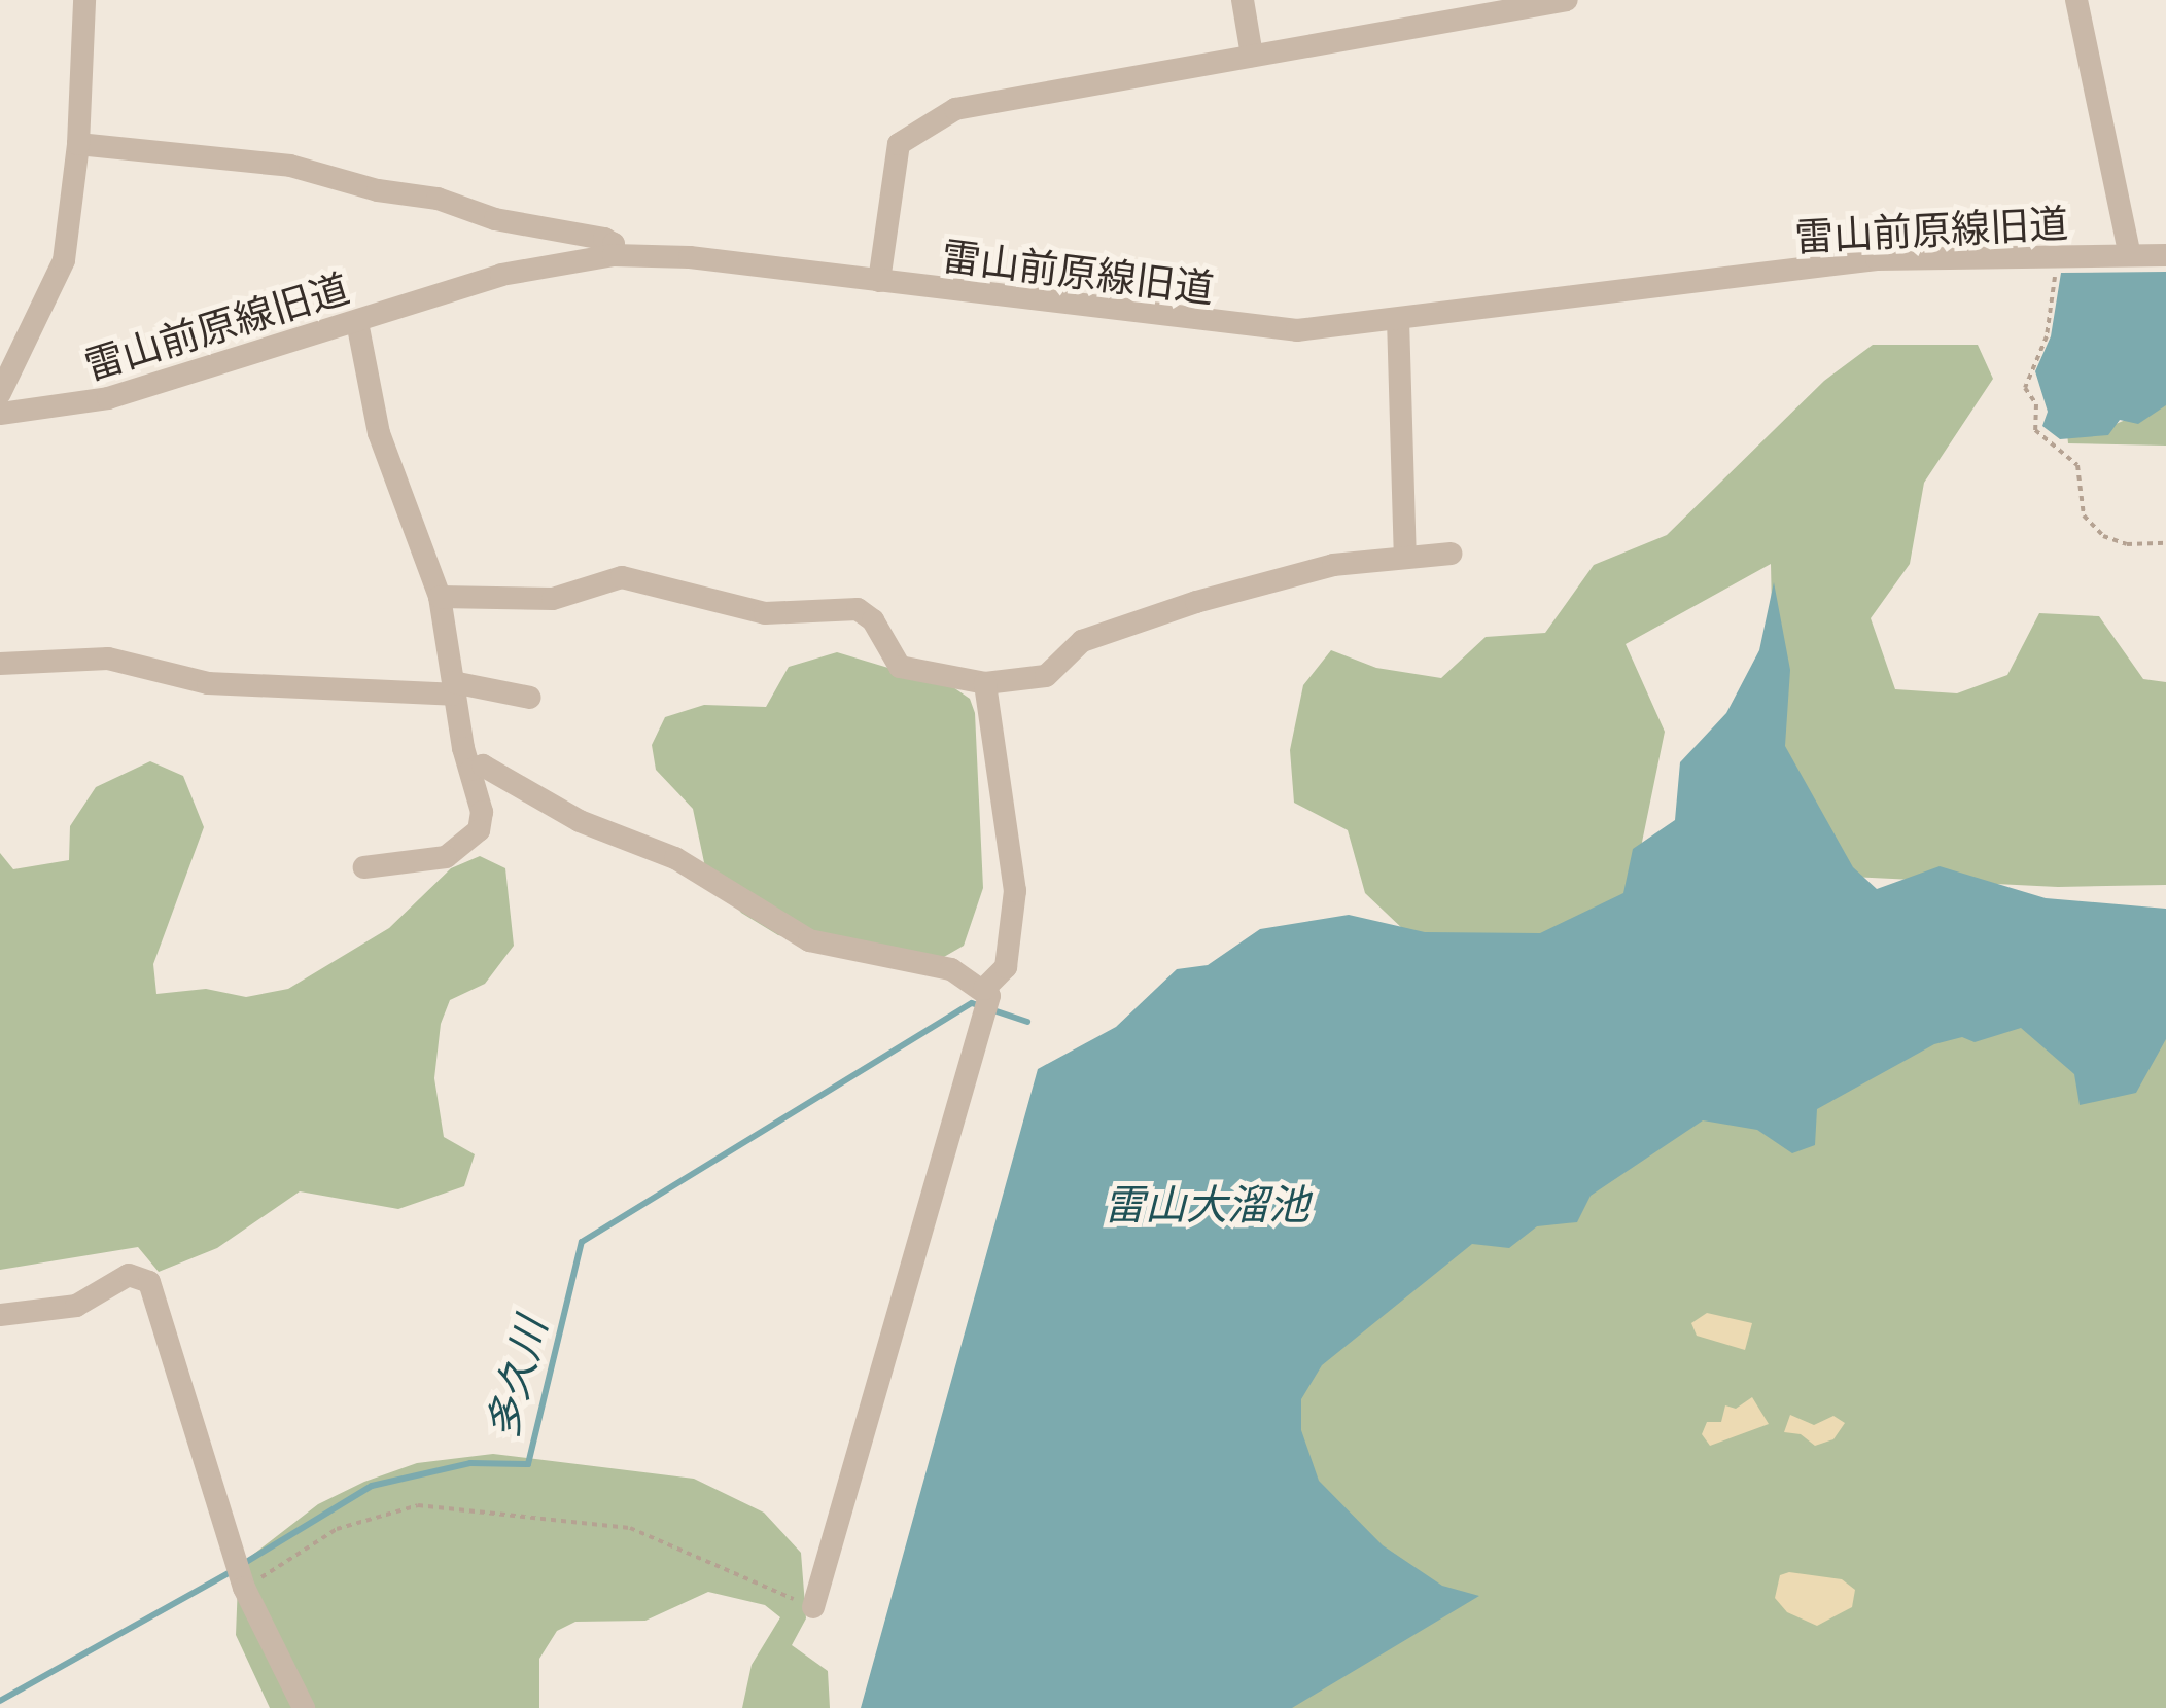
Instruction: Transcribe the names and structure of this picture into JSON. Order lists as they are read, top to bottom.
{
  "streets": {
    "street": ["雷山前原線旧道"]
  },
  "water": ["雷山大溜池", "多久川"]
}
